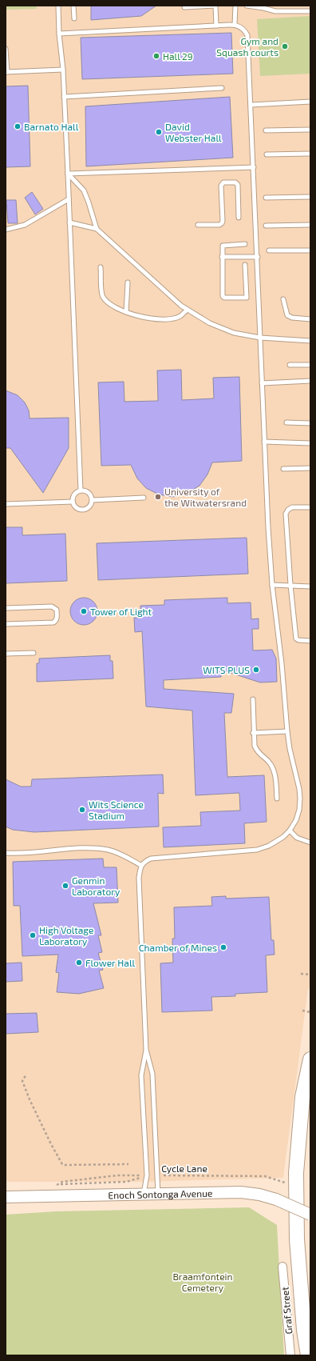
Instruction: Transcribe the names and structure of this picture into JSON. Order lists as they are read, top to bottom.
{
  "streets": {
    "main road": ["Enoch Sontonga Avenue"],
    "street": ["Graf Street"],
    "path": ["Cycle Lane"]
  },
  "parks": ["Braamfontein Cemetery"],
  "places": [
    "Gym and Squash courts",
    "Hall 29",
    "Barnato Hall",
    "David Webster Hall",
    "University of the Witwatersrand",
    "Tower of Light",
    "WITS PLUS",
    "Wits Science Stadium",
    "Genmin Laboratory",
    "High Voltage Laboratory",
    "Chamber of Mines",
    "Flower Hall"
  ]
}
